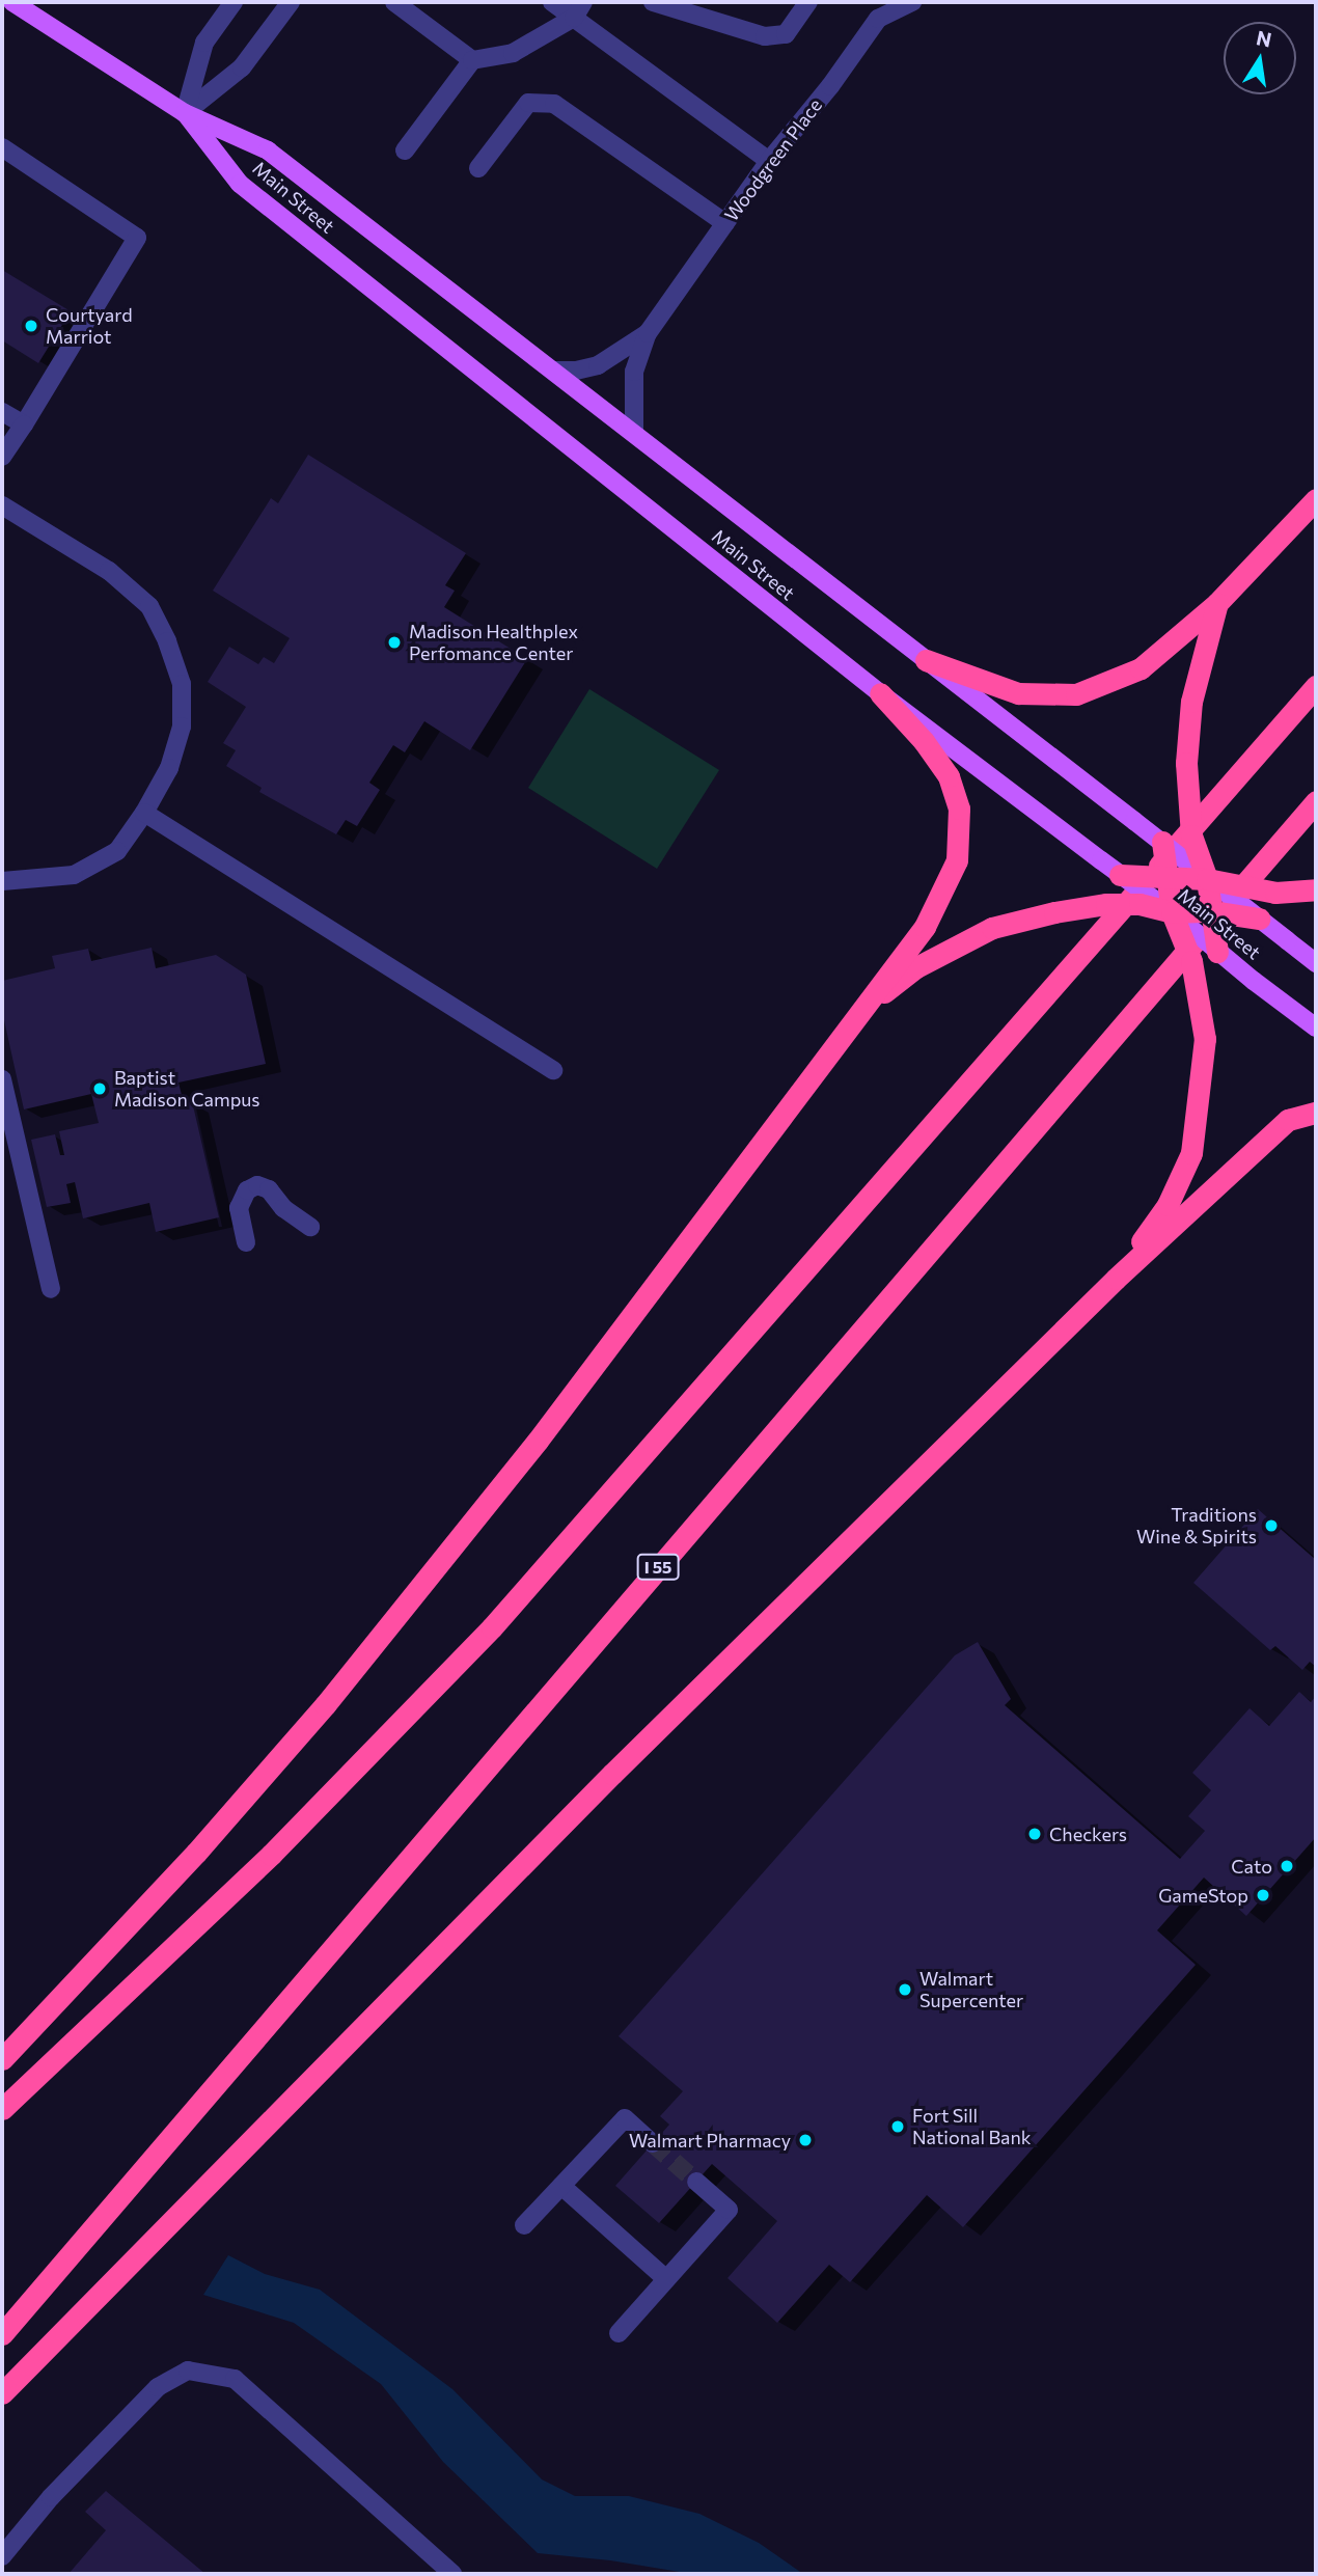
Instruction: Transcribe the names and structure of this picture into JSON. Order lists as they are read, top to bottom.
{
  "streets": {
    "highway": ["I 55"],
    "main road": ["Main Street"],
    "street": ["Woodgreen Place"]
  },
  "crossings": [
    ["Woodgreen Place", "Main Street"]
  ],
  "places": [
    "Courtyard Marriot",
    "Madison Healthplex Perfomance Center",
    "Baptist Madison Campus",
    "Traditions Wine & Spirits",
    "Checkers",
    "Cato",
    "GameStop",
    "Walmart Supercenter",
    "Fort Sill National Bank",
    "Walmart Pharmacy"
  ],
  "north": "top"
}
